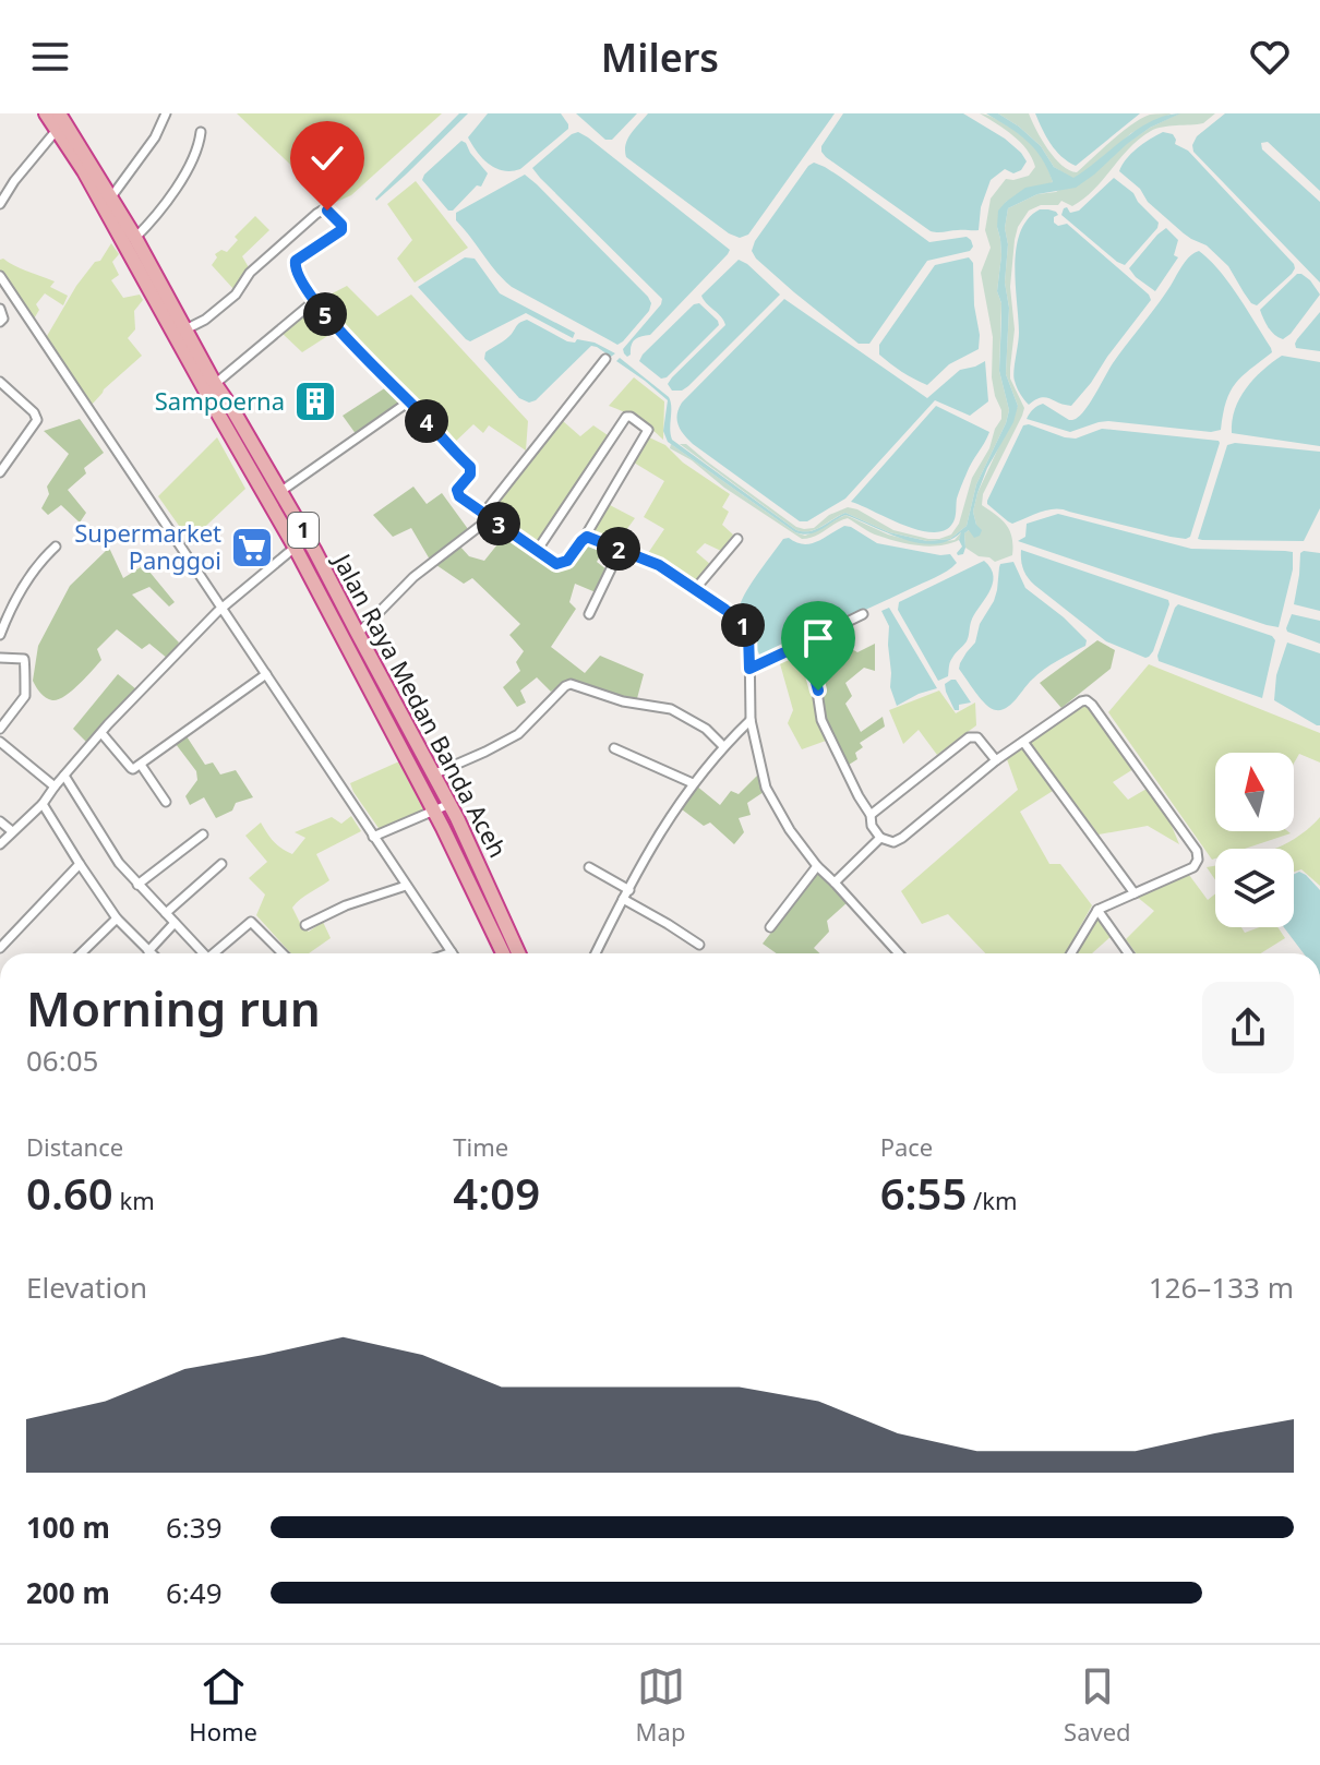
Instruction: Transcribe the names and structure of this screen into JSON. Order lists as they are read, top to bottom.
{
  "streets": {
    "highway": ["1", "Jalan Raya Medan Banda Aceh"]
  },
  "places": {
    "building": ["Sampoerna"],
    "supermarket": ["Supermarket Panggoi"]
  },
  "north": "top",
  "page": {
    "header": "Milers",
    "pins": [
      "5",
      "4",
      "3",
      "2",
      "1"
    ],
    "heading": ["Morning run", "06:05"],
    "stats": [
      ["Distance", "0.60 km"],
      ["Time", "4:09"],
      ["Pace", "6:55 /km"]
    ],
    "chart": ["Elevation", "126–133 m"],
    "list": [
      {
        "name": "100 m",
        "note": "6:39"
      },
      {
        "name": "200 m",
        "note": "6:49"
      }
    ],
    "tabs": ["Home", "Map", "Saved"]
  }
}
